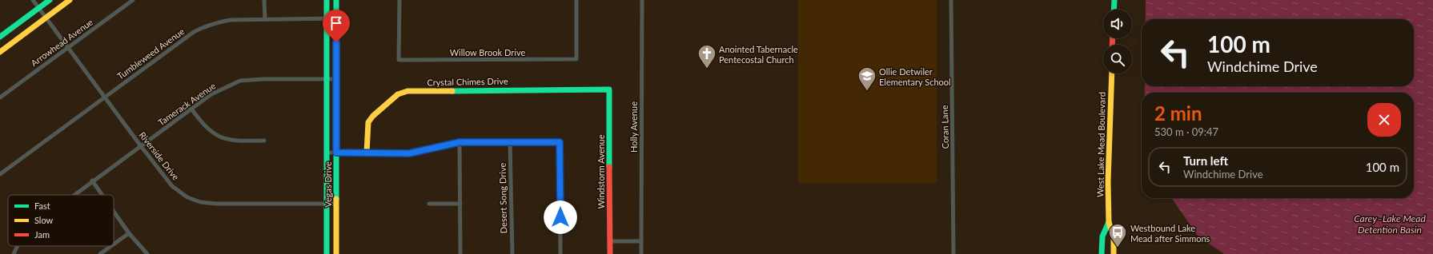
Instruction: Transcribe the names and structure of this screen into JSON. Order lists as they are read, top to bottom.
{
  "streets": {
    "main road": [
      "Crystal Chimes Drive",
      "West Lake Mead Boulevard",
      "Windstorm Avenue",
      "Vegas Drive"
    ],
    "street": [
      "Arrowhead Avenue",
      "Willow Brook Drive",
      "Tumbleweed Avenue",
      "Tamerack Avenue",
      "Holly Avenue",
      "Coran Lane",
      "Riverside Drive",
      "Desert Song Drive"
    ]
  },
  "crossings": [
    ["Arrowhead Avenue", "Riverside Drive"],
    ["Tumbleweed Avenue", "Riverside Drive"],
    ["Tumbleweed Avenue", "Vegas Drive"],
    ["Crystal Chimes Drive", "Windstorm Avenue"],
    ["Tamerack Avenue", "Riverside Drive"],
    ["Tamerack Avenue", "Vegas Drive"],
    ["Riverside Drive", "Vegas Drive"]
  ],
  "water": ["Carey–Lake Mead Detention Basin"],
  "places": {
    "church": ["Anointed Tabernacle Pentecostal Church"],
    "school or university": ["Ollie Detwiler Elementary School"],
    "bus stop": ["Westbound Lake Mead after Simmons"]
  },
  "legend": ["Fast", "Slow", "Jam"],
  "page": {
    "turn": ["100 m", "Windchime Drive"],
    "heading": ["2 min", "530 m · 09:47"],
    "list": [
      {
        "name": "Turn left",
        "note": "Windchime Drive",
        "value": "100 m"
      }
    ]
  }
}
